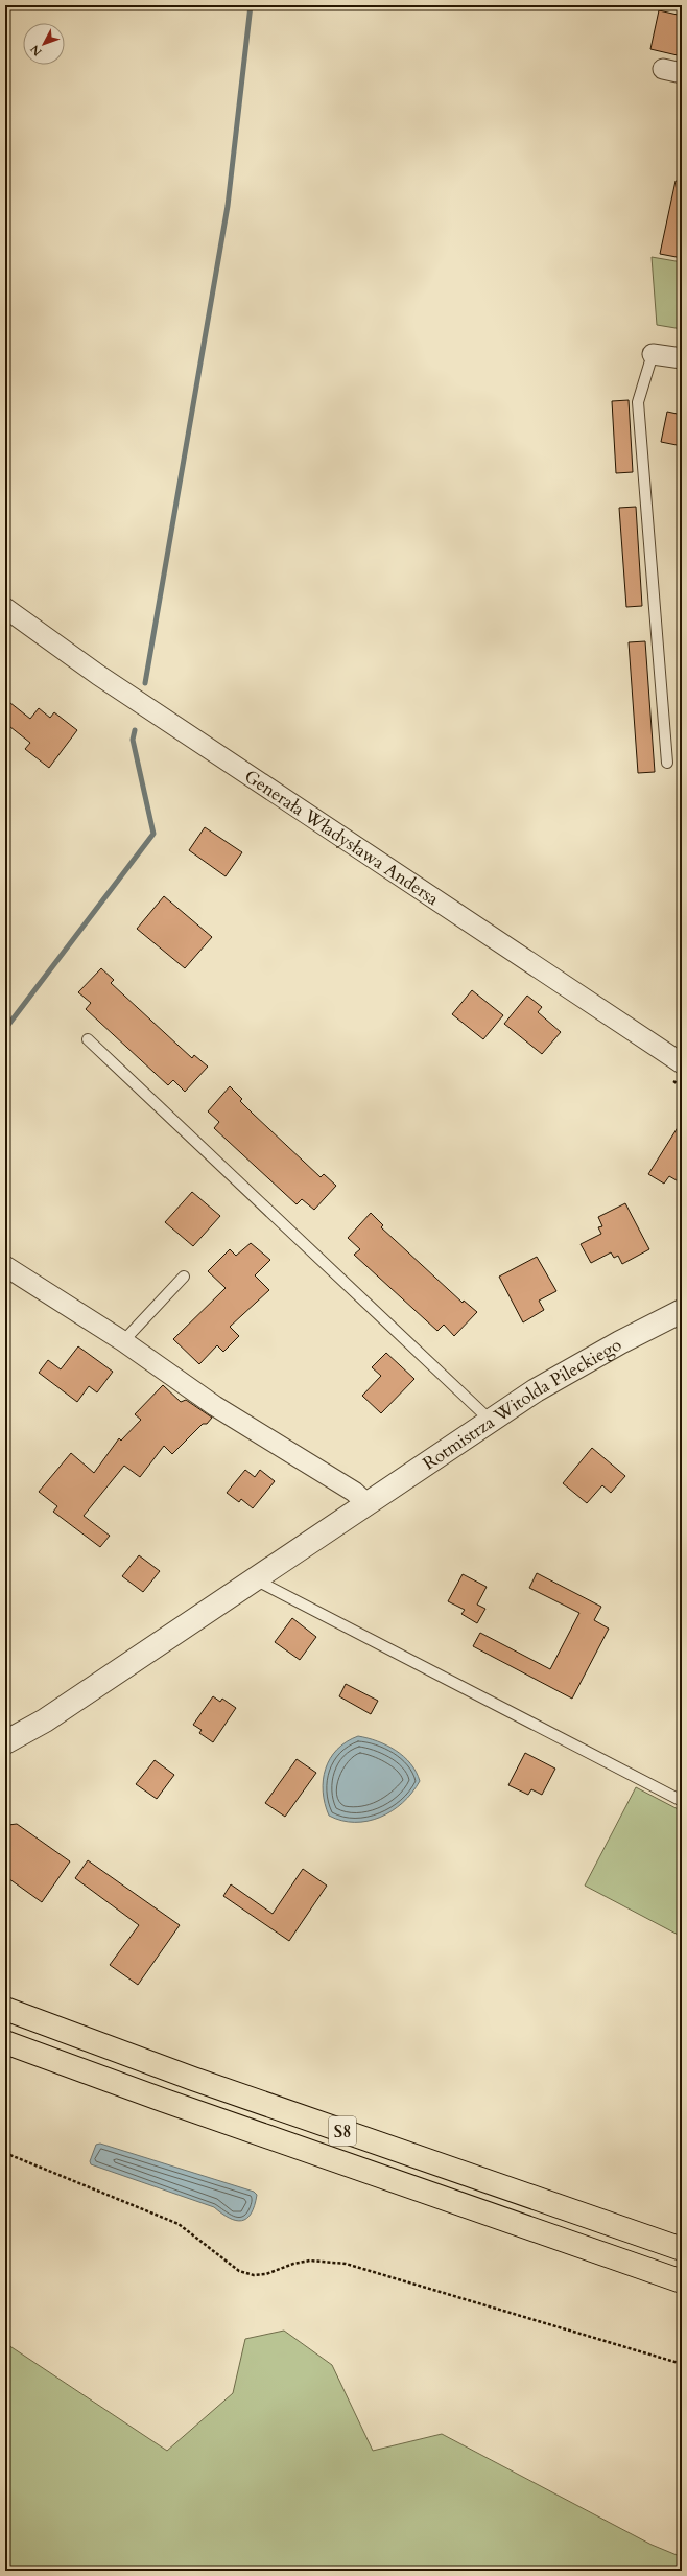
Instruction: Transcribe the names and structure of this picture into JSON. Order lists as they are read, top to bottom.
{
  "streets": {
    "highway": ["S8"],
    "street": ["Generała Władysława Andersa", "Rotmistrza Witolda Pileckiego"]
  },
  "north": "bottom left"
}
